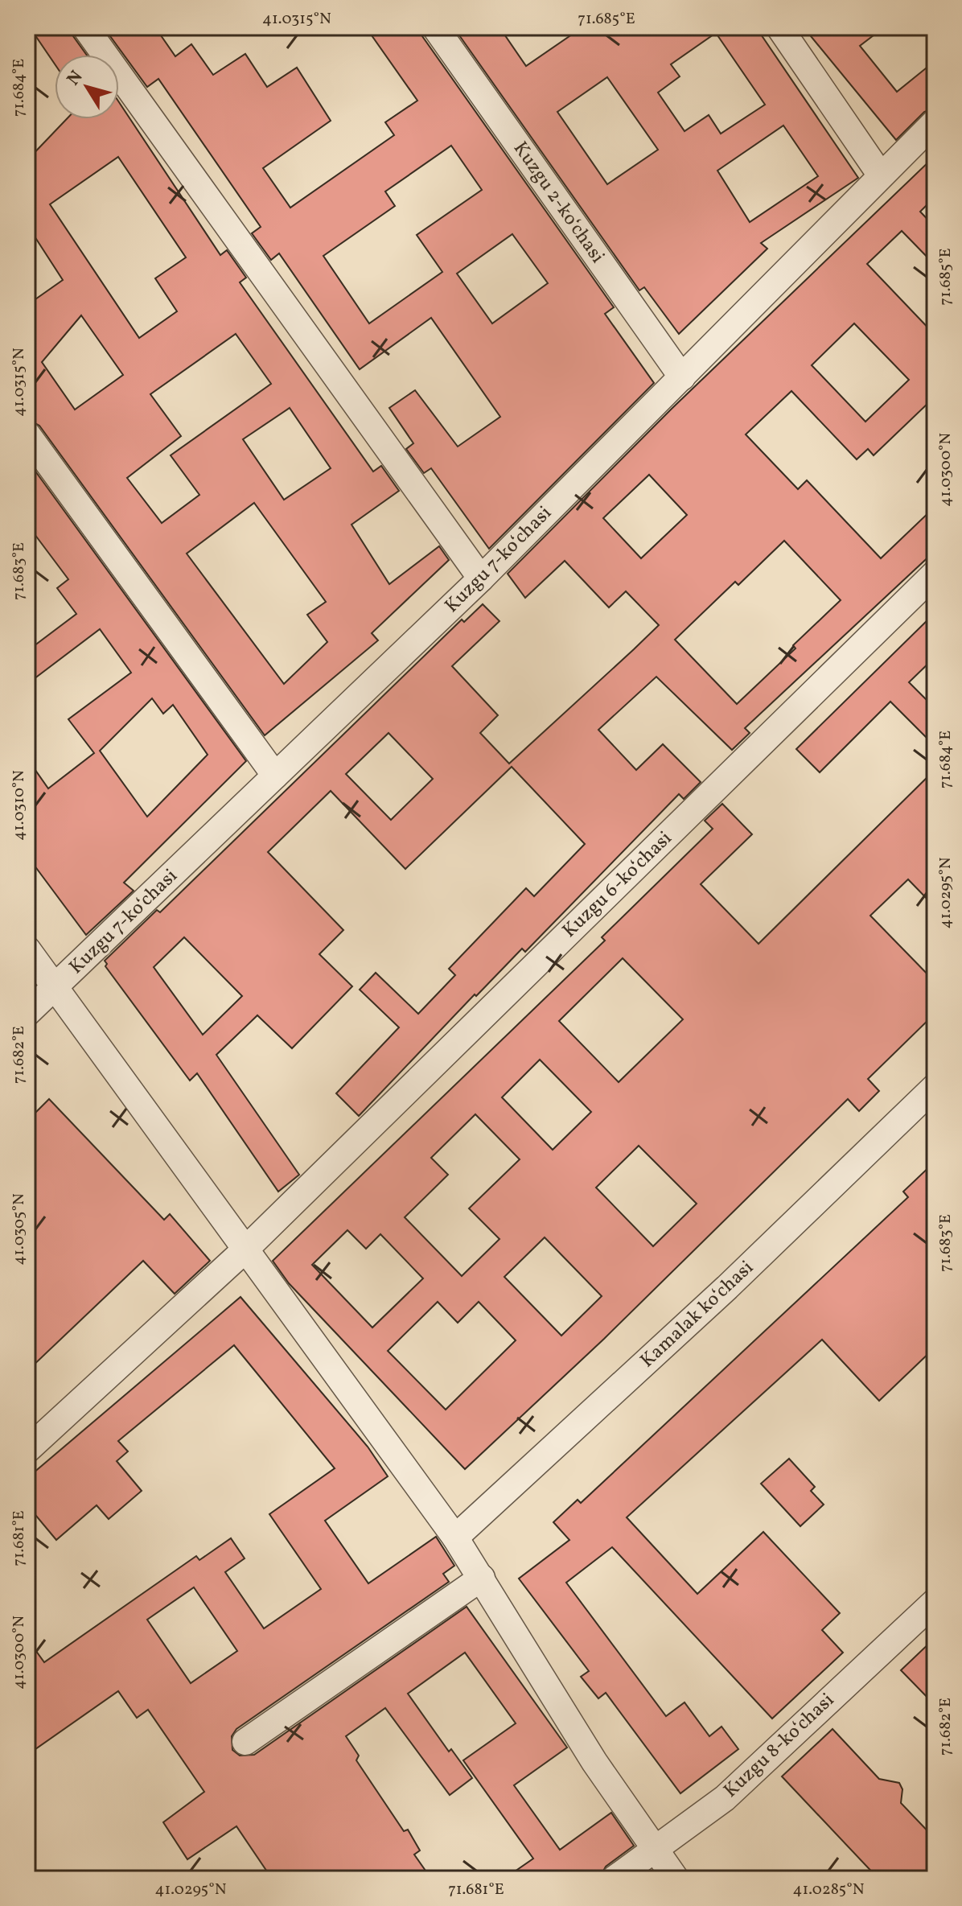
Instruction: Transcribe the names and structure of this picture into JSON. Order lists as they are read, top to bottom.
{
  "streets": {
    "street": [
      "Kuzgu 2-koʻchasi",
      "Kuzgu 7-koʻchasi",
      "Kuzgu 6-koʻchasi",
      "Kamalak koʻchasi",
      "Kuzgu 8-koʻchasi"
    ]
  },
  "crossings": [
    ["Kuzgu 2-koʻchasi", "Kuzgu 7-koʻchasi"]
  ],
  "north": "top left",
  "coordinates": [
    "41.0315°N",
    "71.685°E",
    "71.684°E",
    "41.0300°N",
    "71.683°E",
    "41.0310°N",
    "41.0295°N",
    "71.682°E",
    "41.0305°N",
    "71.681°E",
    "41.0285°N"
  ]
}
